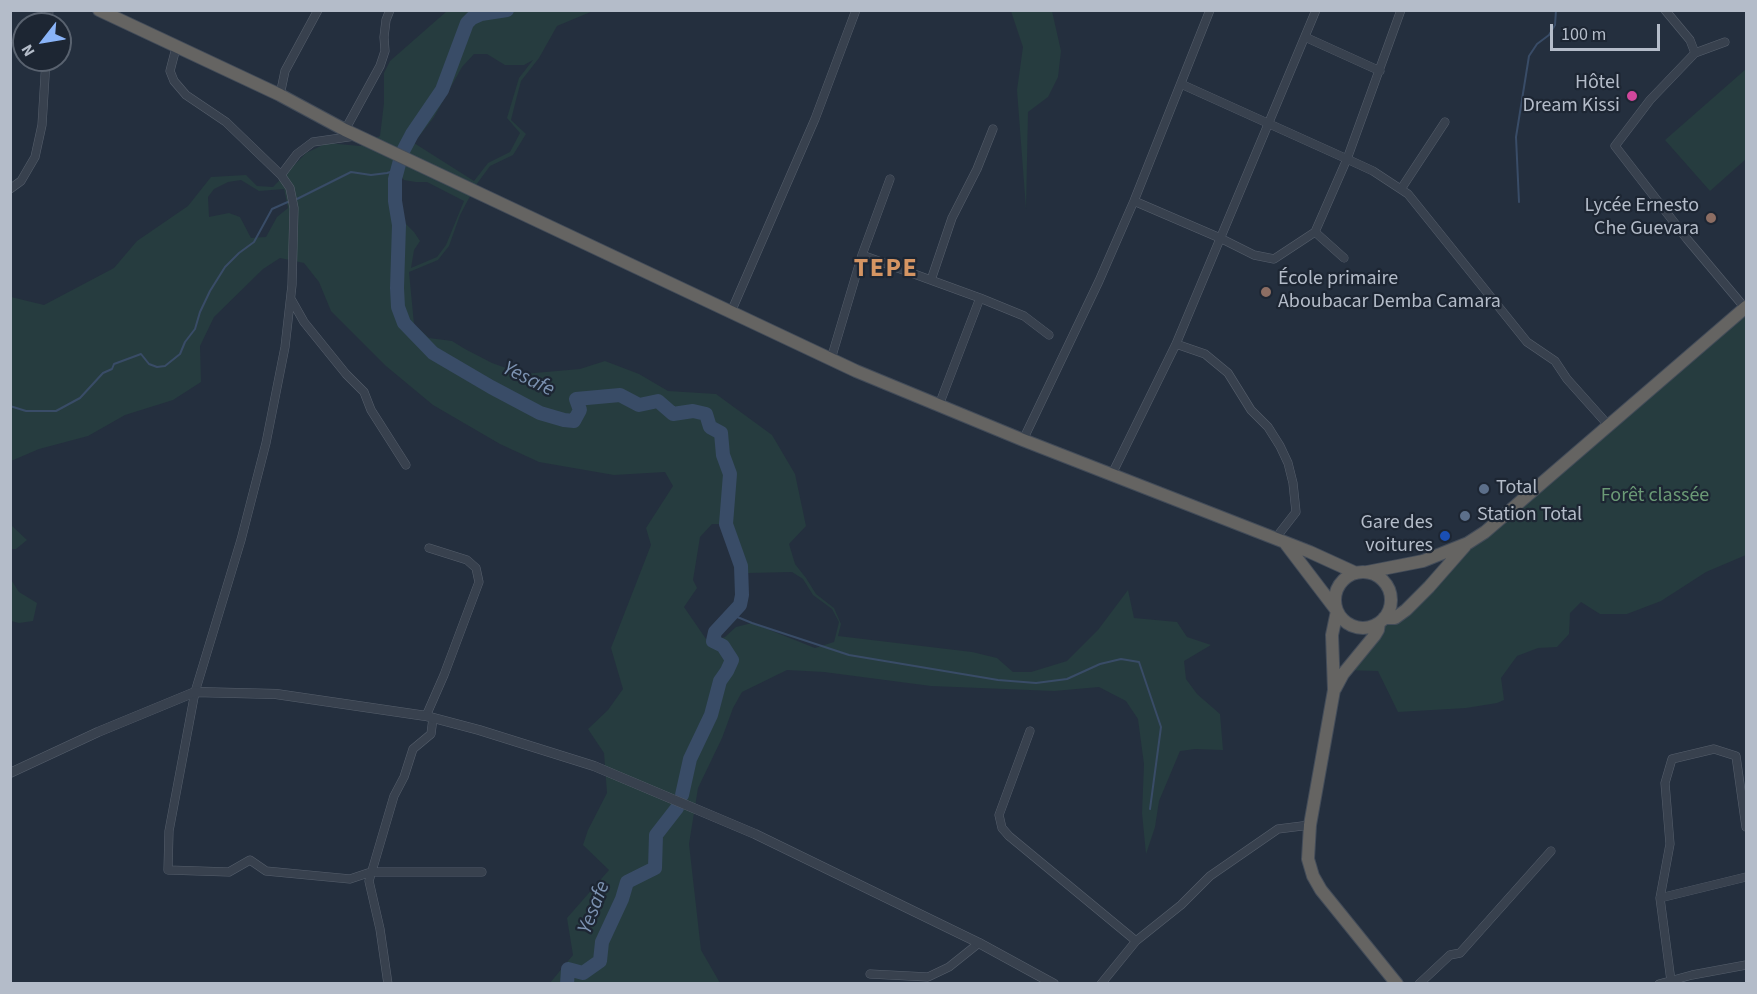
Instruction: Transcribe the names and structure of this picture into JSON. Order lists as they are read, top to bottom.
{
  "districts": ["TEPE"],
  "water": ["Yesafe"],
  "parks": ["Forêt classée"],
  "places": [
    "Hôtel Dream Kissi",
    "Lycée Ernesto Che Guevara",
    "École primaire Aboubacar Demba Camara",
    "Total",
    "Station Total",
    "Gare des voitures"
  ],
  "scale_bar": "100 m",
  "north": "bottom left"
}
